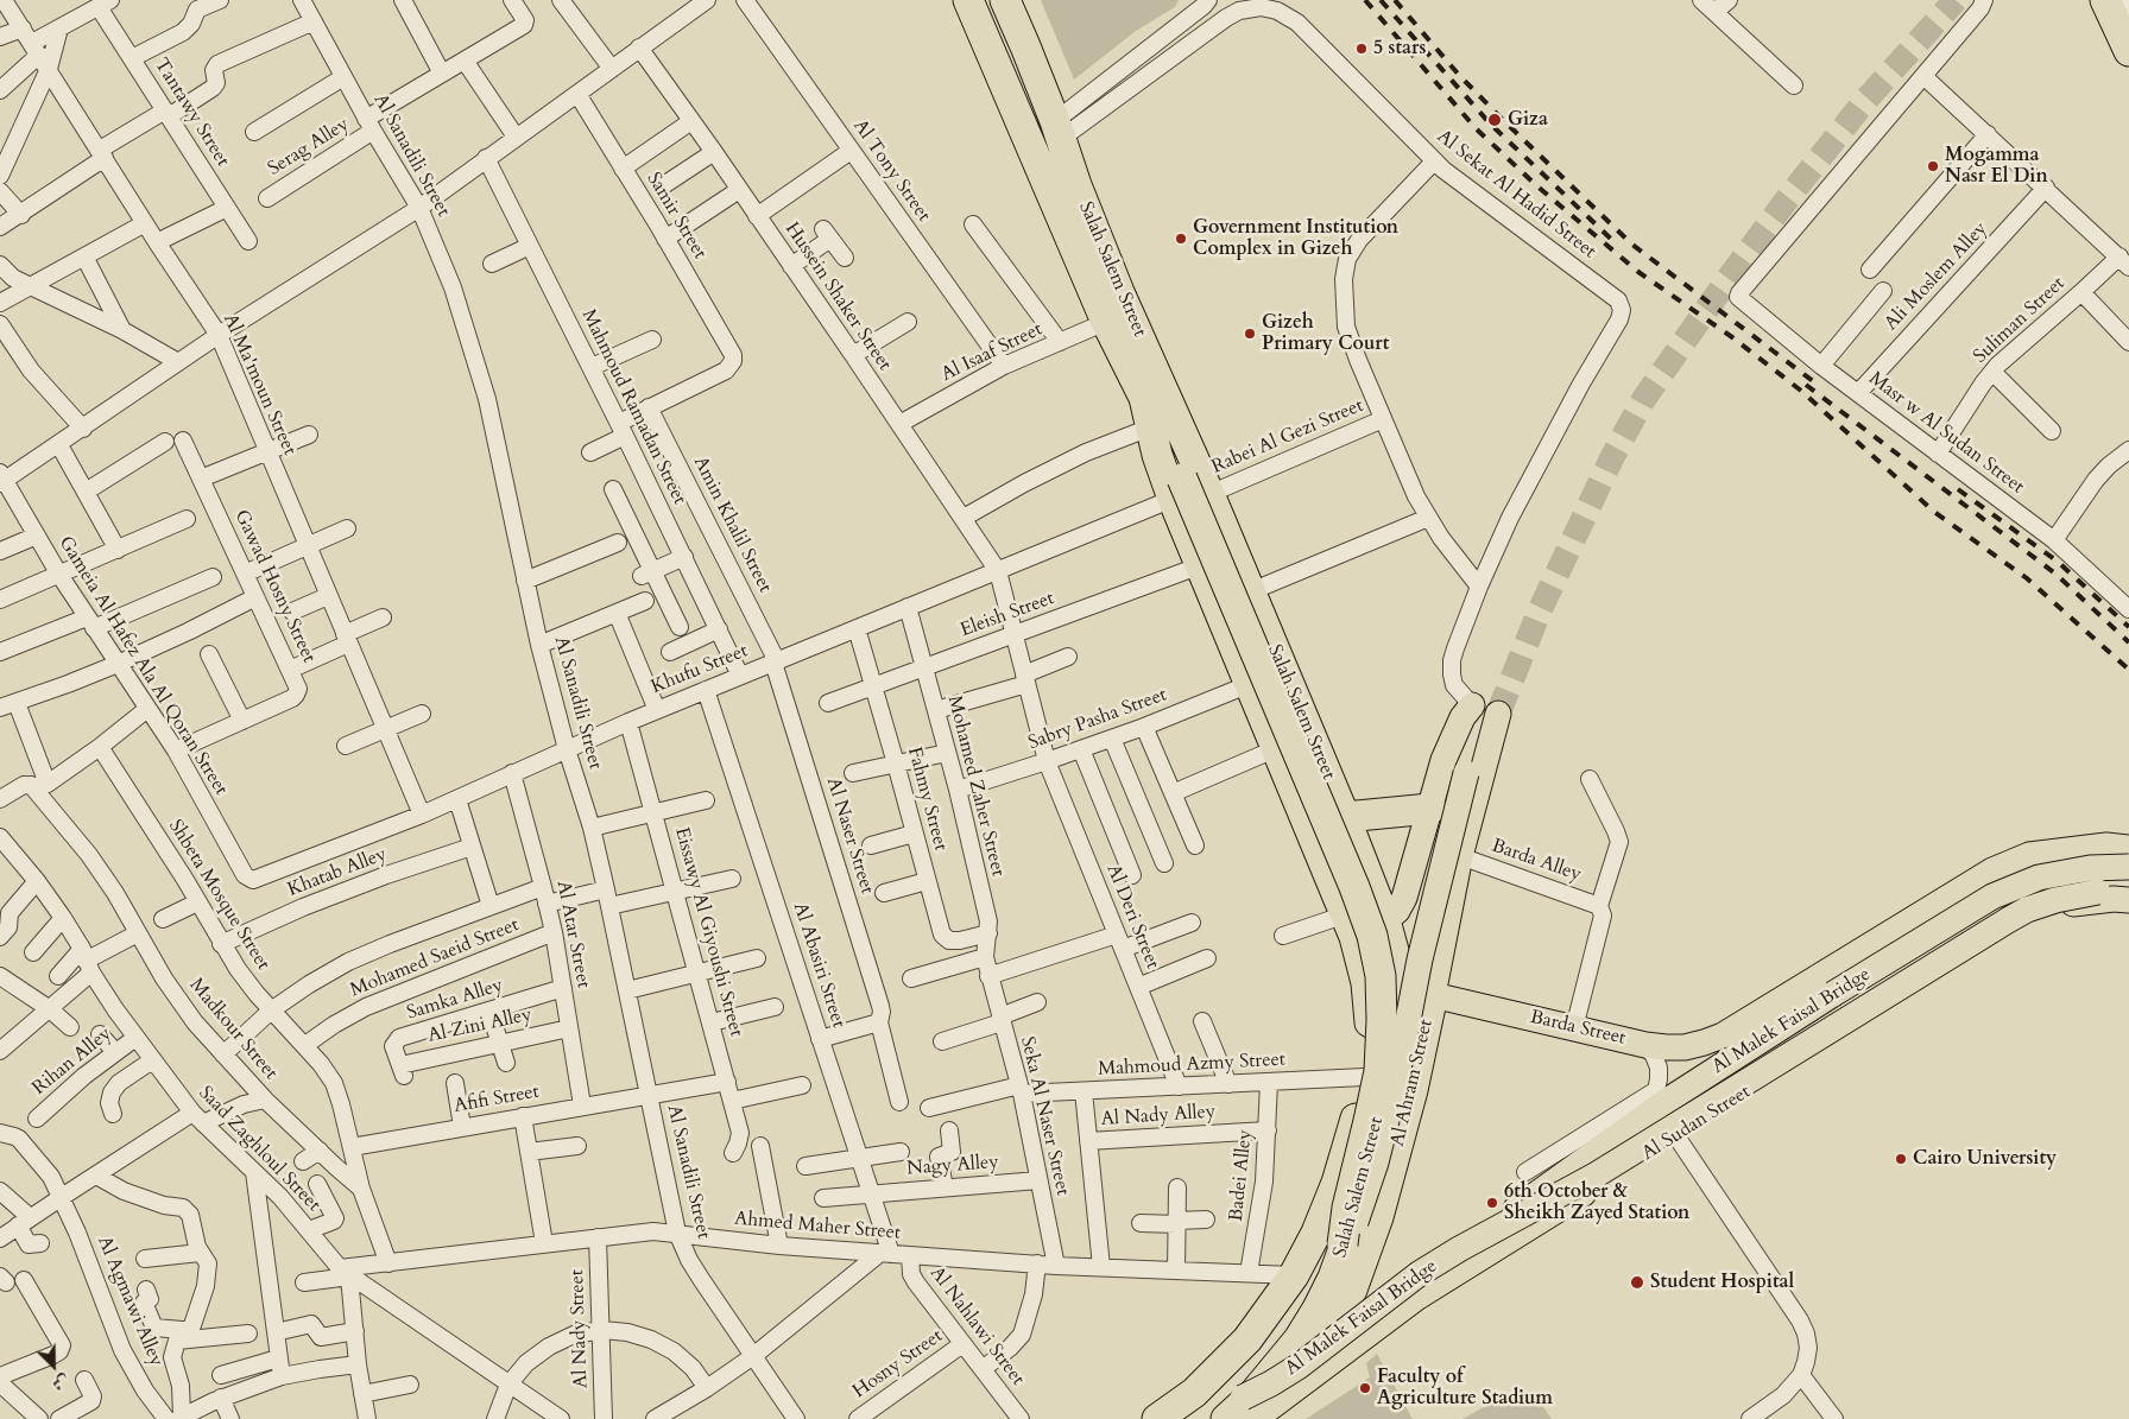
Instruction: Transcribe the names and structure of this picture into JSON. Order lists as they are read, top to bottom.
{
  "streets": {
    "highway": ["Salah Salem Street", "Al Ahram Street"],
    "main road": ["Al Malek Faisal Bridge", "Barda Street", "Al Sudan Street"],
    "street": [
      "Tantawy Street",
      "Serag Alley",
      "Al Sanadili Street",
      "Al Tony Street",
      "Al Sekat Al Hadid Street",
      "Samir Street",
      "Ali Moslem Alley",
      "Hussein Shaker Street",
      "Suliman Street",
      "Al Isaaf Street",
      "Al Ma'moun Street",
      "Mahmoud Ramadan Street",
      "Masr w Al Sudan Street",
      "Rabei Al Gezi Street",
      "Amin Khalil Street",
      "Gawad Hosny Street",
      "Eleish Street",
      "Gameia Al Hafez Ala Al Qoran Street",
      "Khufu Street",
      "Sabry Pasha Street",
      "Mohamed Zaher Street",
      "Fahmy Street",
      "Al Naser Street",
      "Barda Alley",
      "Khatab Alley",
      "Shbeta Mosque Street",
      "Al Deri Street",
      "Eissawy Al Giyoushi Street",
      "Al Atar Street",
      "Mohamed Saeid Street",
      "Al Abasiri Street",
      "Samka Alley",
      "Al Zini Alley",
      "Madkour Street",
      "Rihan Alley",
      "Mahmoud Azmy Street",
      "Afifi Street",
      "Seka Al Naser Street",
      "Al Nady Alley",
      "Saad Zaghloul Street",
      "Nagy Alley",
      "Badei Alley",
      "Ahmed Maher Street",
      "Al Agmawi Alley",
      "Al Nahlawi Street",
      "Al Nady Street",
      "Hosny Street"
    ]
  },
  "crossings": [
    ["Serag Alley", "Al Sanadili Street"],
    ["Al Sanadili Street", "Khufu Street"],
    ["Al Sanadili Street", "Afifi Street"],
    ["Al Sanadili Street", "Ahmed Maher Street"],
    ["Al Tony Street", "Al Isaaf Street"],
    ["Al Sekat Al Hadid Street", "Salah Salem Street"],
    ["Samir Street", "Amin Khalil Street"],
    ["Salah Salem Street", "Al Isaaf Street"],
    ["Salah Salem Street", "Rabei Al Gezi Street"],
    ["Salah Salem Street", "Eleish Street"],
    ["Salah Salem Street", "Khufu Street"],
    ["Salah Salem Street", "Sabry Pasha Street"],
    ["Salah Salem Street", "Al Malek Faisal Bridge"],
    ["Salah Salem Street", "Mahmoud Azmy Street"],
    ["Salah Salem Street", "Al Ahram Street"],
    ["Salah Salem Street", "Al Sudan Street"],
    ["Ali Moslem Alley", "Masr w Al Sudan Street"],
    ["Hussein Shaker Street", "Al Isaaf Street"],
    ["Hussein Shaker Street", "Eleish Street"],
    ["Hussein Shaker Street", "Khufu Street"],
    ["Hussein Shaker Street", "Al Deri Street"],
    ["Suliman Street", "Masr w Al Sudan Street"],
    ["Al Ma'moun Street", "Khufu Street"],
    ["Mahmoud Ramadan Street", "Khufu Street"],
    ["Amin Khalil Street", "Khufu Street"],
    ["Amin Khalil Street", "Al Naser Street"],
    ["Gawad Hosny Street", "Gameia Al Hafez Ala Al Qoran Street"],
    ["Eleish Street", "Mohamed Zaher Street"],
    ["Eleish Street", "Fahmy Street"],
    ["Gameia Al Hafez Ala Al Qoran Street", "Khufu Street"],
    ["Khufu Street", "Mohamed Zaher Street"],
    ["Khufu Street", "Fahmy Street"],
    ["Khufu Street", "Al Naser Street"],
    ["Khufu Street", "Eissawy Al Giyoushi Street"],
    ["Khufu Street", "Al Atar Street"],
    ["Khufu Street", "Al Abasiri Street"],
    ["Sabry Pasha Street", "Mohamed Zaher Street"],
    ["Sabry Pasha Street", "Al Deri Street"],
    ["Mohamed Zaher Street", "Fahmy Street"],
    ["Mohamed Zaher Street", "Seka Al Naser Street"],
    ["Barda Alley", "Barda Street"],
    ["Barda Alley", "Al Ahram Street"],
    ["Khatab Alley", "Shbeta Mosque Street"],
    ["Shbeta Mosque Street", "Mohamed Saeid Street"],
    ["Shbeta Mosque Street", "Madkour Street"],
    ["Shbeta Mosque Street", "Afifi Street"],
    ["Al Deri Street", "Mahmoud Azmy Street"],
    ["Eissawy Al Giyoushi Street", "Afifi Street"],
    ["Al Atar Street", "Mohamed Saeid Street"],
    ["Al Atar Street", "Samka Alley"],
    ["Al Atar Street", "Al Zini Alley"],
    ["Al Atar Street", "Afifi Street"],
    ["Al Abasiri Street", "Nagy Alley"],
    ["Al Abasiri Street", "Ahmed Maher Street"],
    ["Samka Alley", "Al Zini Alley"],
    ["Al Malek Faisal Bridge", "Al Ahram Street"],
    ["Al Malek Faisal Bridge", "Al Sudan Street"],
    ["Barda Street", "Al Ahram Street"],
    ["Madkour Street", "Ahmed Maher Street"],
    ["Rihan Alley", "Saad Zaghloul Street"],
    ["Mahmoud Azmy Street", "Seka Al Naser Street"],
    ["Mahmoud Azmy Street", "Badei Alley"],
    ["Al Ahram Street", "Al Sudan Street"],
    ["Seka Al Naser Street", "Nagy Alley"],
    ["Seka Al Naser Street", "Ahmed Maher Street"],
    ["Al Nady Alley", "Badei Alley"],
    ["Saad Zaghloul Street", "Ahmed Maher Street"],
    ["Badei Alley", "Ahmed Maher Street"],
    ["Ahmed Maher Street", "Al Nahlawi Street"],
    ["Ahmed Maher Street", "Al Nady Street"],
    ["Al Nahlawi Street", "Hosny Street"]
  ],
  "places": [
    "5 stars",
    "Giza",
    "Mogamma Nasr El Din",
    "Government Institution Complex in Gizeh",
    "Gizeh Primary Court",
    "Cairo University",
    "6th October & Sheikh Zayed Station",
    "Student Hospital",
    "Faculty of Agriculture Stadium"
  ],
  "north": "bottom right"
}
